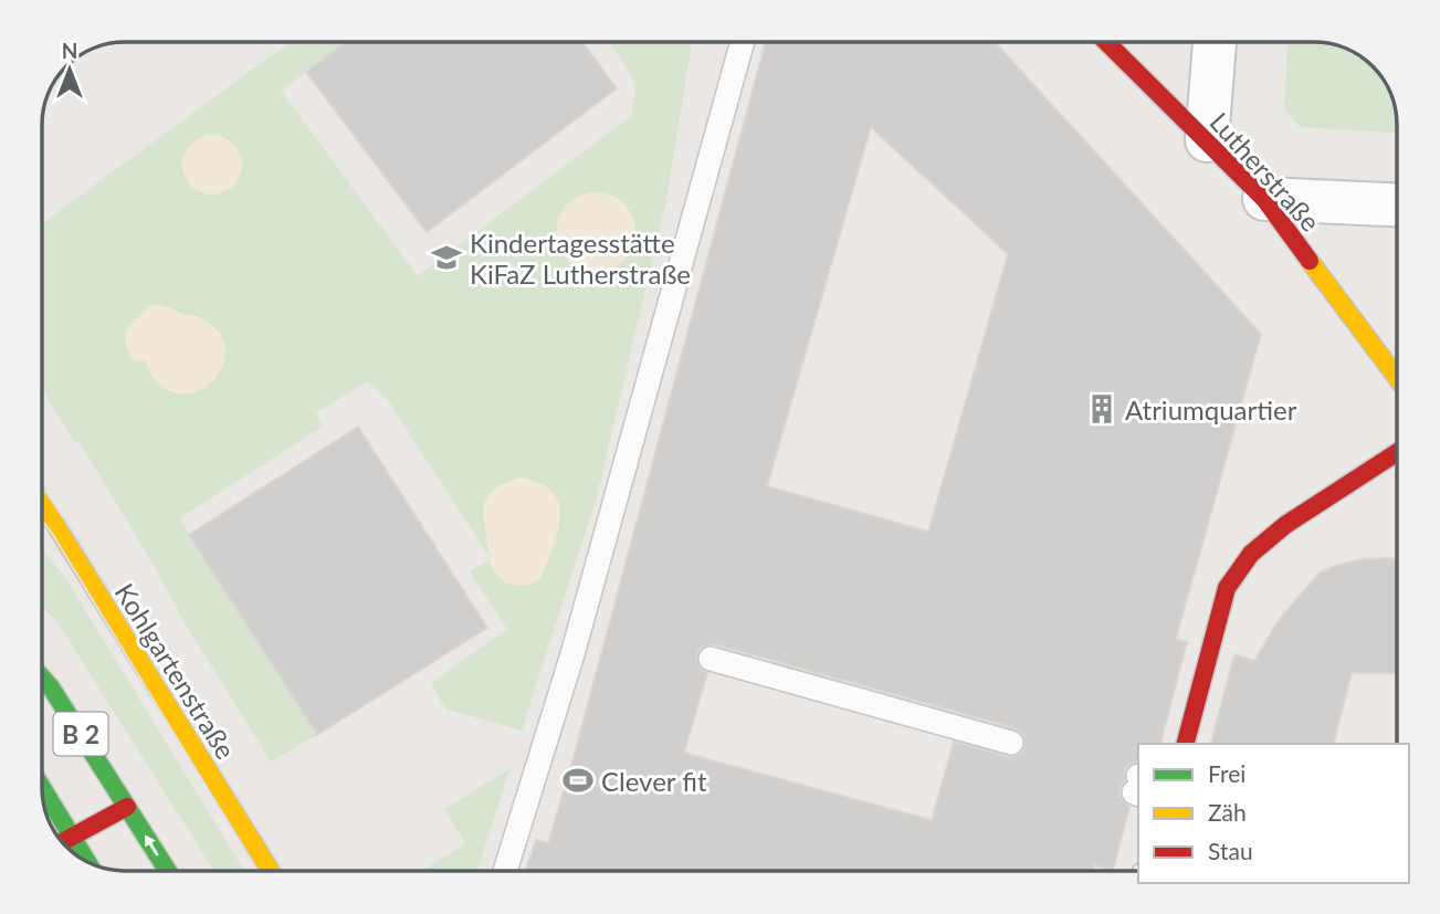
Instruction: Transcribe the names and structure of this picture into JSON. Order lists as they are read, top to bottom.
{
  "streets": {
    "street": ["Lutherstraße", "Kohlgartenstraße", "B 2"]
  },
  "places": {
    "school or university": ["Kindertagesstätte KiFaZ Lutherstraße"],
    "building": ["Atriumquartier"],
    "sports": ["Clever fit"]
  },
  "legend": ["Frei", "Zäh", "Stau"],
  "north": "top"
}
